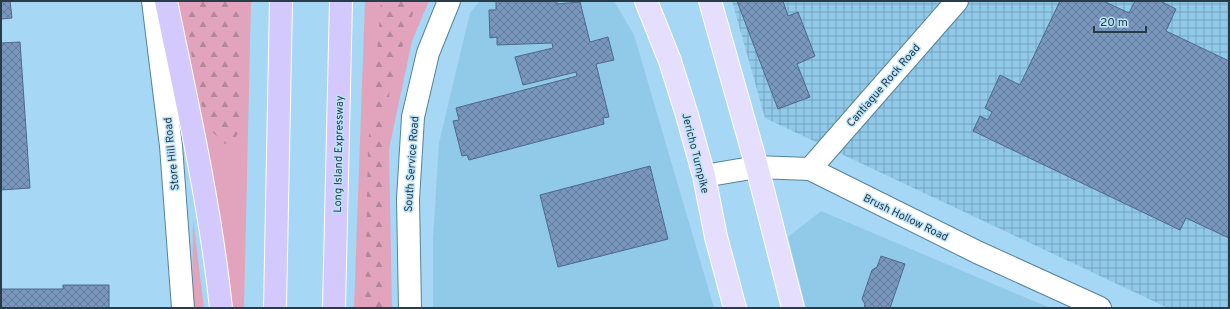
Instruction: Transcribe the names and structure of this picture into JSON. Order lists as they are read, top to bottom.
{
  "streets": {
    "highway": ["Long Island Expressway"],
    "main road": [
      "Cantiague Rock Road",
      "Jericho Turnpike",
      "Store Hill Road",
      "South Service Road",
      "Brush Hollow Road"
    ]
  },
  "crossings": [
    ["Cantiague Rock Road", "Brush Hollow Road"],
    ["Jericho Turnpike", "Brush Hollow Road"]
  ],
  "scale_bar": "20 m"
}
